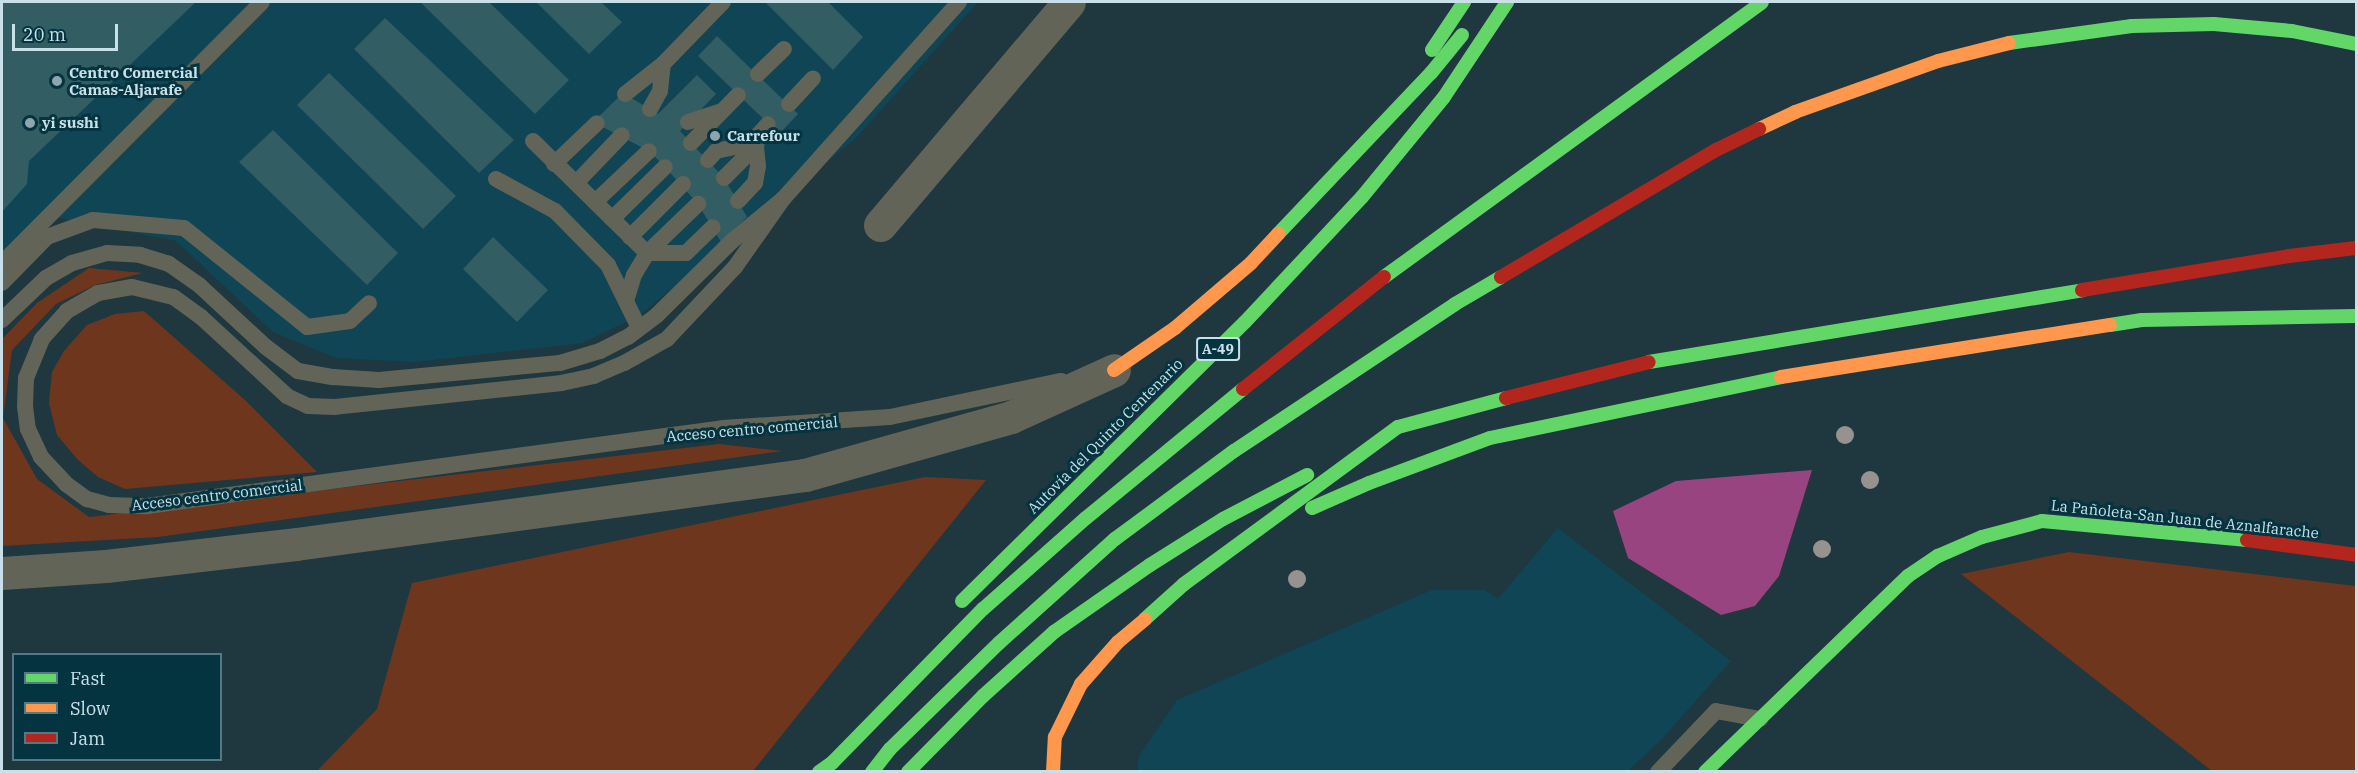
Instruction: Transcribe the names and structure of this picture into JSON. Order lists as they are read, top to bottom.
{
  "streets": {
    "main road": ["A-49", "Autovía del Quinto Centenario", "La Pañoleta-San Juan de Aznalfarache"],
    "lane": ["Acceso centro comercial"]
  },
  "places": ["Centro Comercial Camas-Aljarafe", "yi sushi", "Carrefour"],
  "legend": ["Fast", "Slow", "Jam"],
  "scale_bar": "20 m"
}
